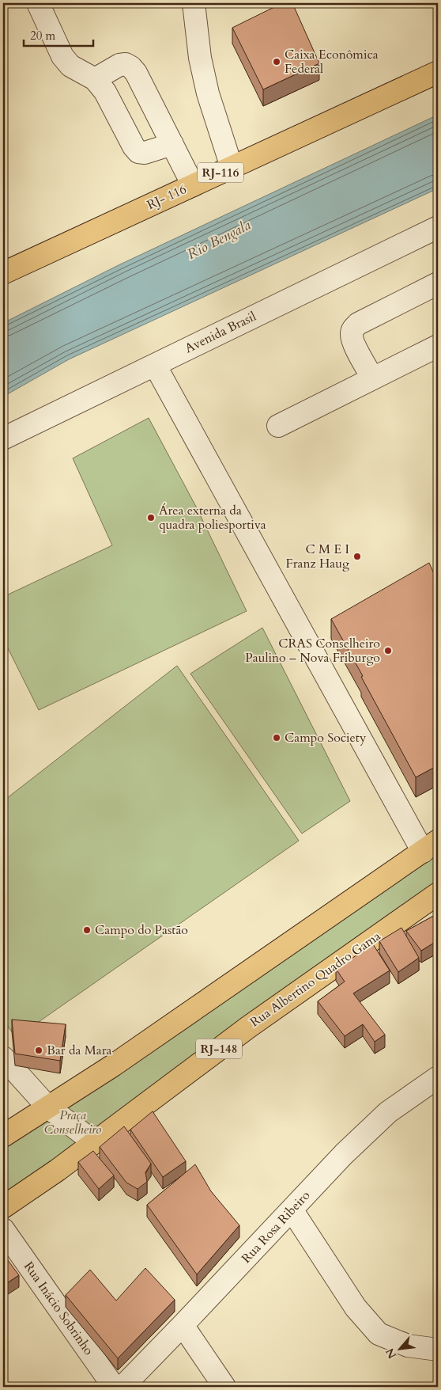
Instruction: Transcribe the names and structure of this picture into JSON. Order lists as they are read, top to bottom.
{
  "streets": {
    "main road": [
      "RJ-116",
      "RJ- 116",
      "Rua Albertino Quadro Gama",
      "RJ-148"
    ],
    "street": ["Avenida Brasil", "Rua Rosa Ribeiro", "Rua Inácio Sobrinho"]
  },
  "water": ["Rio Bengala"],
  "parks": ["Praça Conselheiro"],
  "places": [
    "Caixa Econômica Federal",
    "Área externa da quadra poliesportiva",
    "C M E I Franz Haug",
    "CRAS Conselheiro Paulino – Nova Friburgo",
    "Campo Society",
    "Campo do Pastão",
    "Bar da Mara"
  ],
  "scale_bar": "20 m",
  "north": "bottom left"
}
